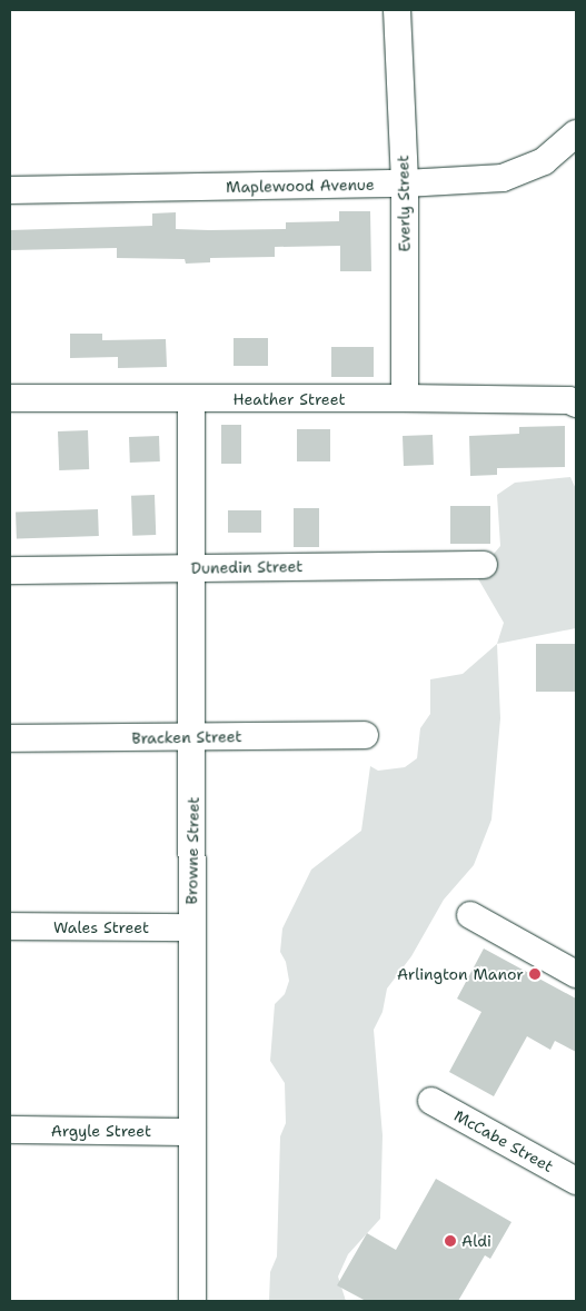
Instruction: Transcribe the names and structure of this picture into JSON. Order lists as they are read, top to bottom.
{
  "streets": {
    "street": [
      "Maplewood Avenue",
      "Everly Street",
      "Heather Street",
      "Dunedin Street",
      "Bracken Street",
      "Browne Street",
      "Wales Street",
      "Argyle Street",
      "McCabe Street"
    ]
  },
  "crossings": [
    ["Maplewood Avenue", "Everly Street"],
    ["Everly Street", "Heather Street"],
    ["Heather Street", "Browne Street"],
    ["Dunedin Street", "Browne Street"],
    ["Bracken Street", "Browne Street"],
    ["Browne Street", "Wales Street"],
    ["Browne Street", "Argyle Street"]
  ],
  "places": ["Arlington Manor", "Aldi"]
}
